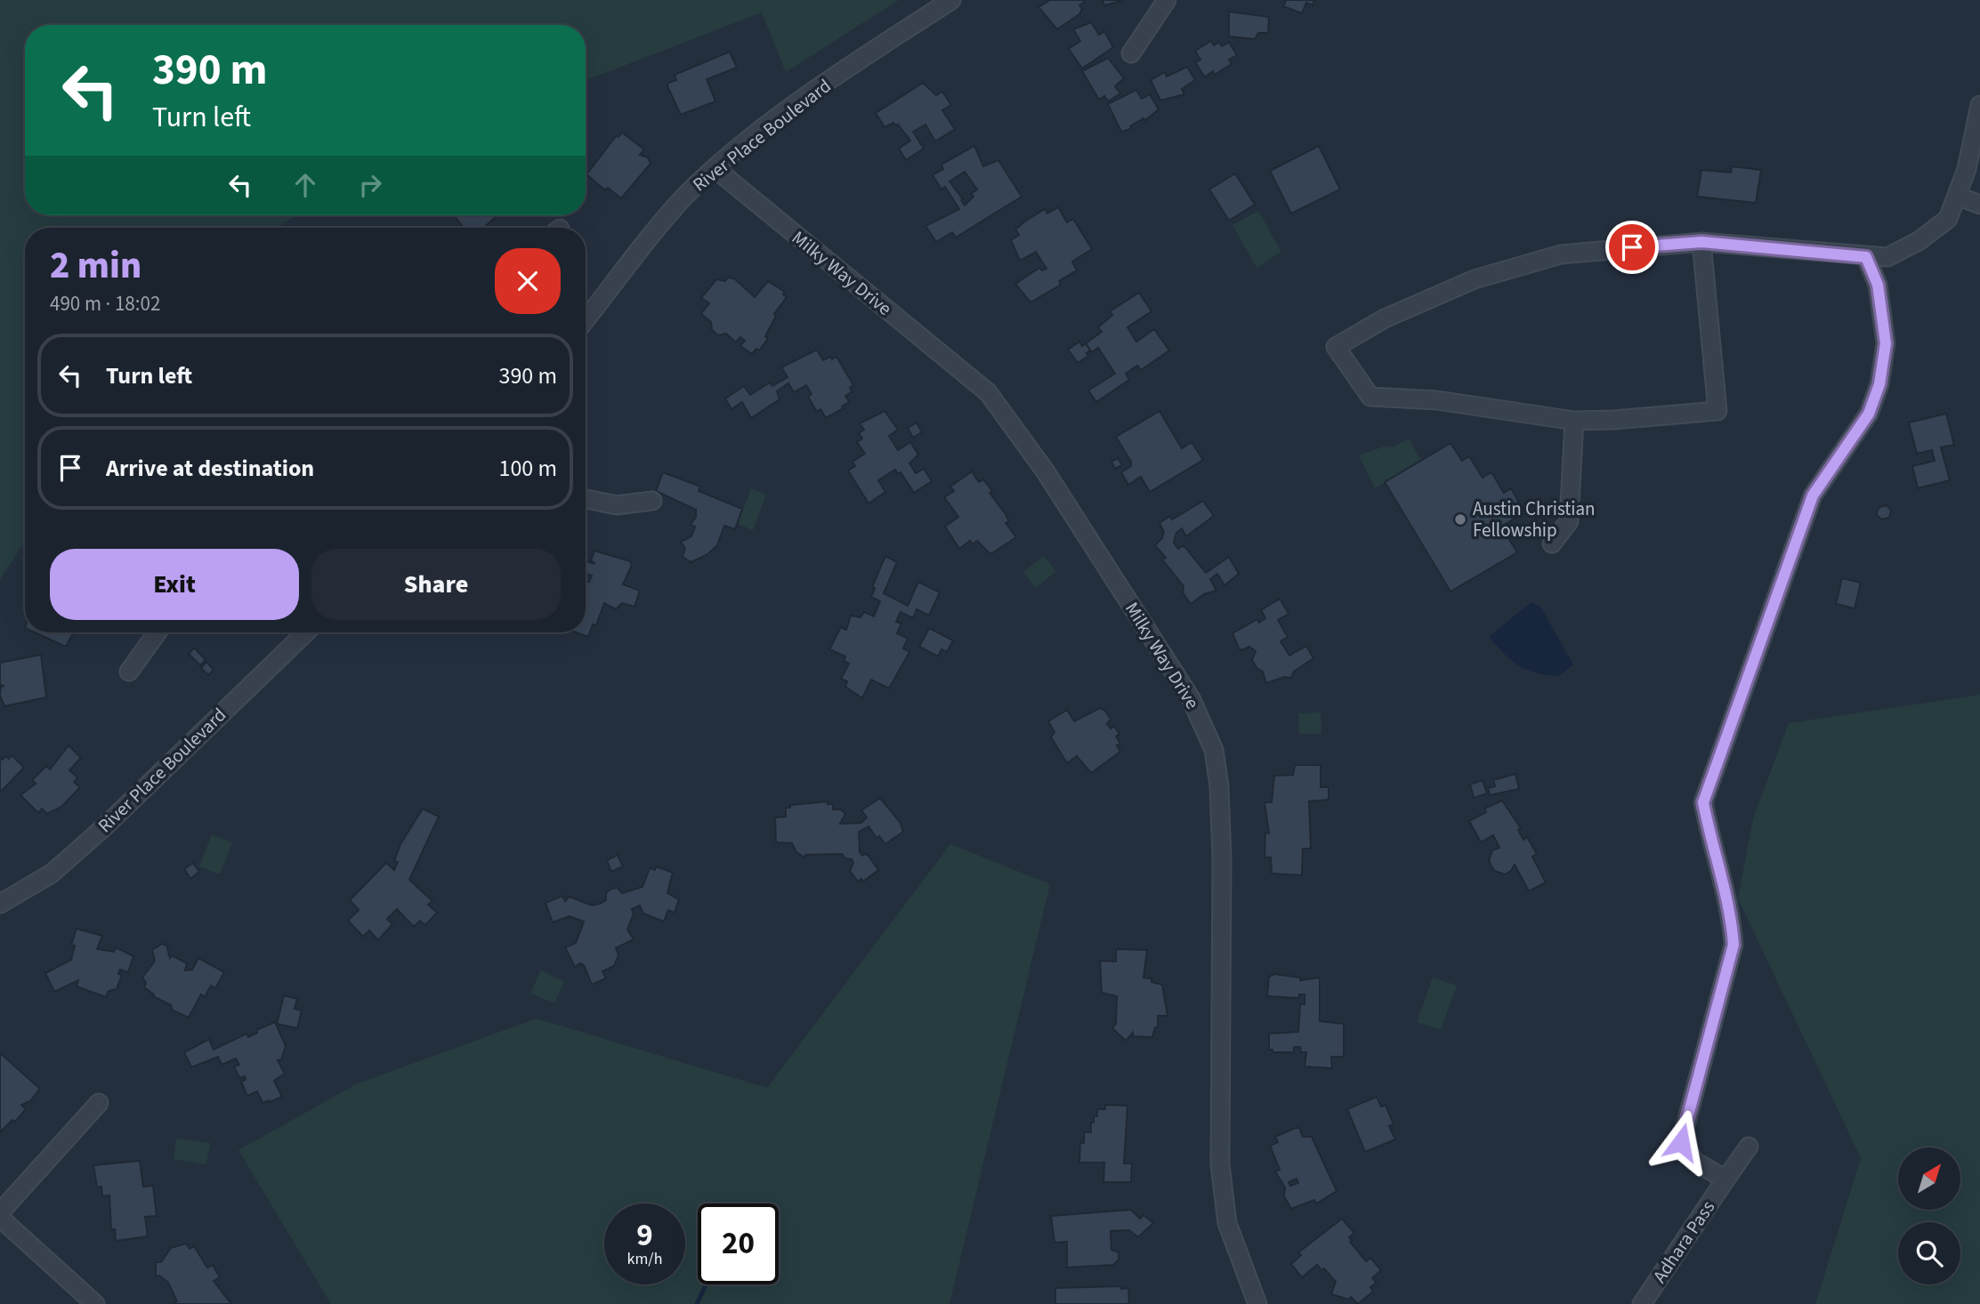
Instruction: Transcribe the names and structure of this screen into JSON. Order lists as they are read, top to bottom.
{
  "streets": {
    "street": ["River Place Boulevard", "Milky Way Drive", "Adhara Pass"]
  },
  "crossings": [
    ["River Place Boulevard", "Milky Way Drive"]
  ],
  "places": ["Austin Christian Fellowship"],
  "north": "top right",
  "page": {
    "turn": ["390 m", "Turn left"],
    "heading": ["2 min", "490 m · 18:02"],
    "list": [
      {
        "name": "Turn left",
        "value": "390 m"
      },
      {
        "name": "Arrive at destination",
        "value": "100 m"
      }
    ],
    "buttons": ["Exit", "Share"],
    "speed": "9 km/h",
    "limit": "20"
  }
}
